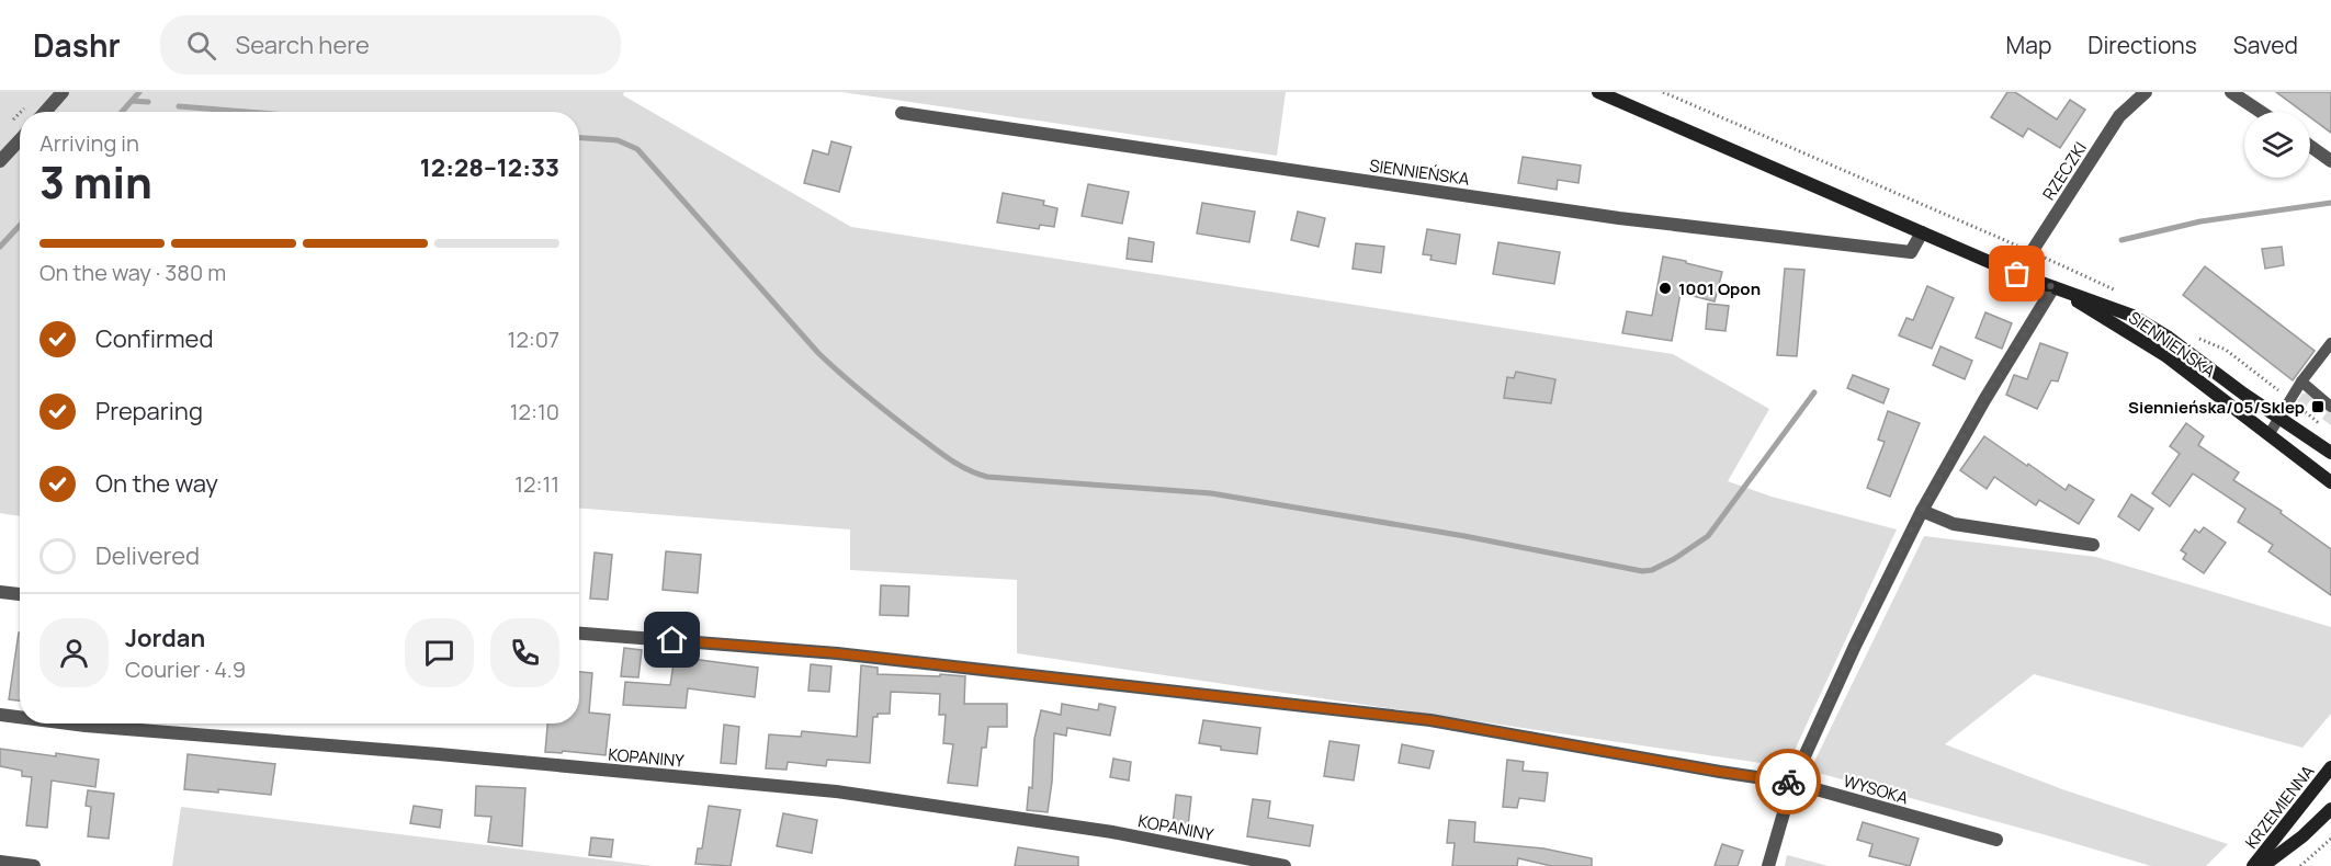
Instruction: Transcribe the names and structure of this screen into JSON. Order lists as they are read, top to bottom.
{
  "streets": {
    "main road": ["SIENNIEŃSKA", "KRZEMIENNA"],
    "street": ["RZECZKI", "KOPANINY", "WYSOKA"]
  },
  "crossings": [
    ["RZECZKI", "SIENNIEŃSKA"]
  ],
  "places": {
    "other": ["1001 Opon"],
    "transit": ["Siennieńska/05/Sklep"]
  },
  "page": {
    "header": "Dashr",
    "search": "Search here",
    "nav": ["Map", "Directions", "Saved"],
    "heading": ["3 min", "Arriving in", "12:28–12:33"],
    "panel": ["Jordan", "Courier · 4.9"],
    "bar": "On the way · 380 m",
    "list": [
      ["Confirmed", "12:07"],
      ["Preparing", "12:10"],
      ["On the way", "12:11"],
      "Delivered"
    ]
  }
}
